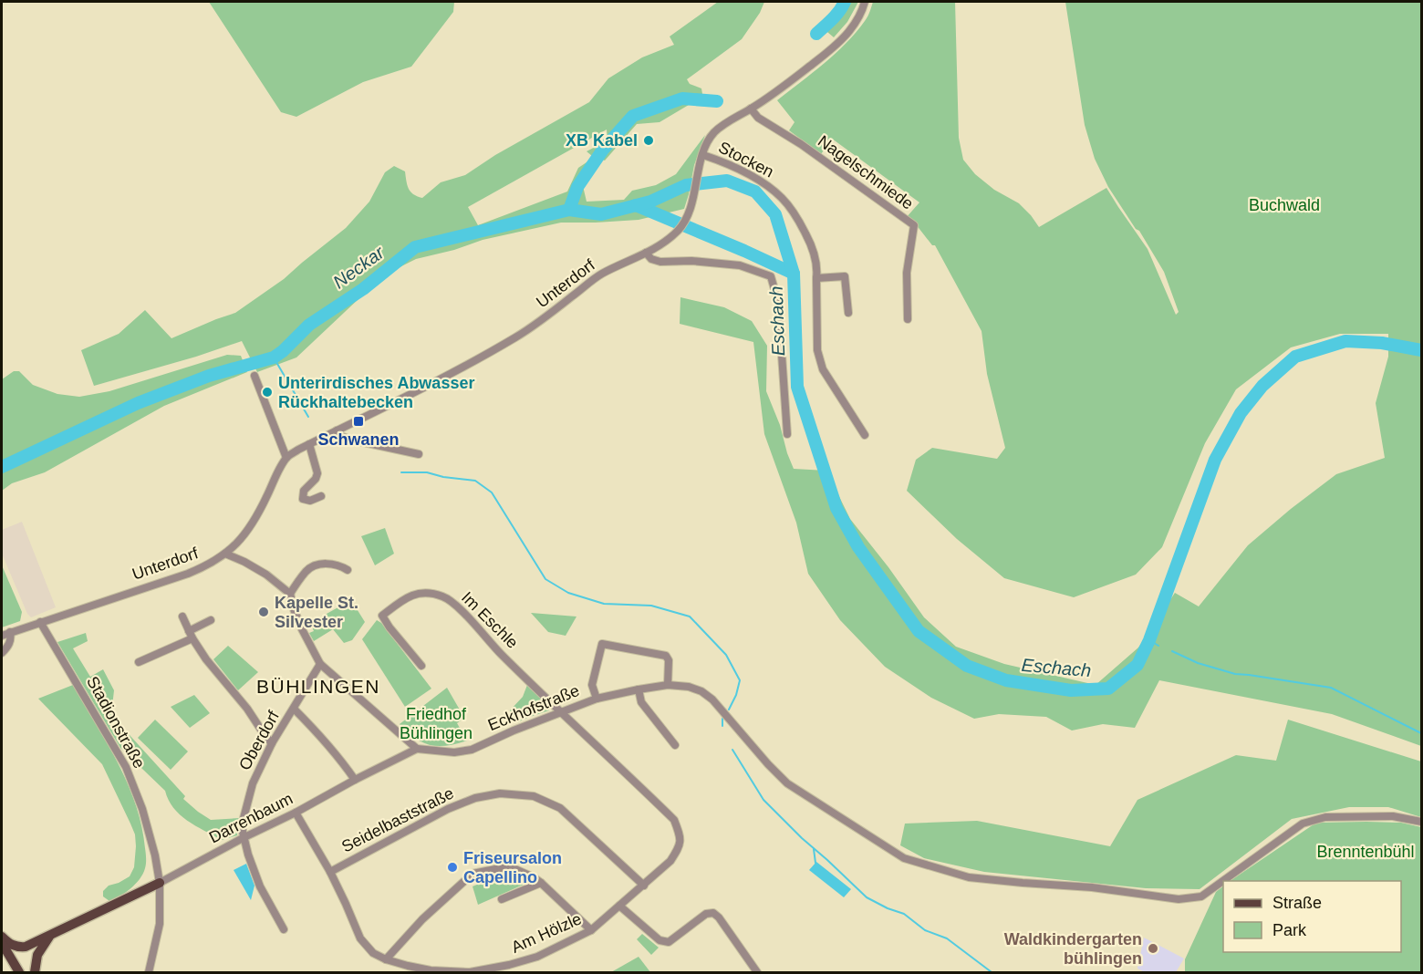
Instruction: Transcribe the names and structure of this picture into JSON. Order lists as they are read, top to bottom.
{
  "streets": {
    "street": [
      "Stocken",
      "Nagelschmiede",
      "Unterdorf",
      "Im Eschle",
      "Eckhofstraße",
      "Stadionstraße",
      "Oberdorf",
      "Darrenbaum",
      "Seidelbaststraße",
      "Am Hölzle"
    ]
  },
  "crossings": [
    ["Stocken", "Unterdorf"],
    ["Nagelschmiede", "Unterdorf"],
    ["Unterdorf", "Stadionstraße"],
    ["Im Eschle", "Eckhofstraße"],
    ["Im Eschle", "Am Hölzle"],
    ["Eckhofstraße", "Darrenbaum"],
    ["Eckhofstraße", "Am Hölzle"],
    ["Stadionstraße", "Darrenbaum"],
    ["Oberdorf", "Darrenbaum"],
    ["Darrenbaum", "Am Hölzle"],
    ["Seidelbaststraße", "Am Hölzle"]
  ],
  "districts": ["BÜHLINGEN"],
  "water": ["Neckar", "Eschach"],
  "parks": ["Buchwald", "Friedhof Bühlingen", "Brenntenbühl"],
  "places": {
    "other": [
      "XB Kabel",
      "Unterirdisches Abwasser Rückhaltebecken",
      "Kapelle St. Silvester",
      "Friseursalon Capellino",
      "Waldkindergarten bühlingen"
    ],
    "transit": ["Schwanen"]
  },
  "legend": ["Straße", "Park"]
}
